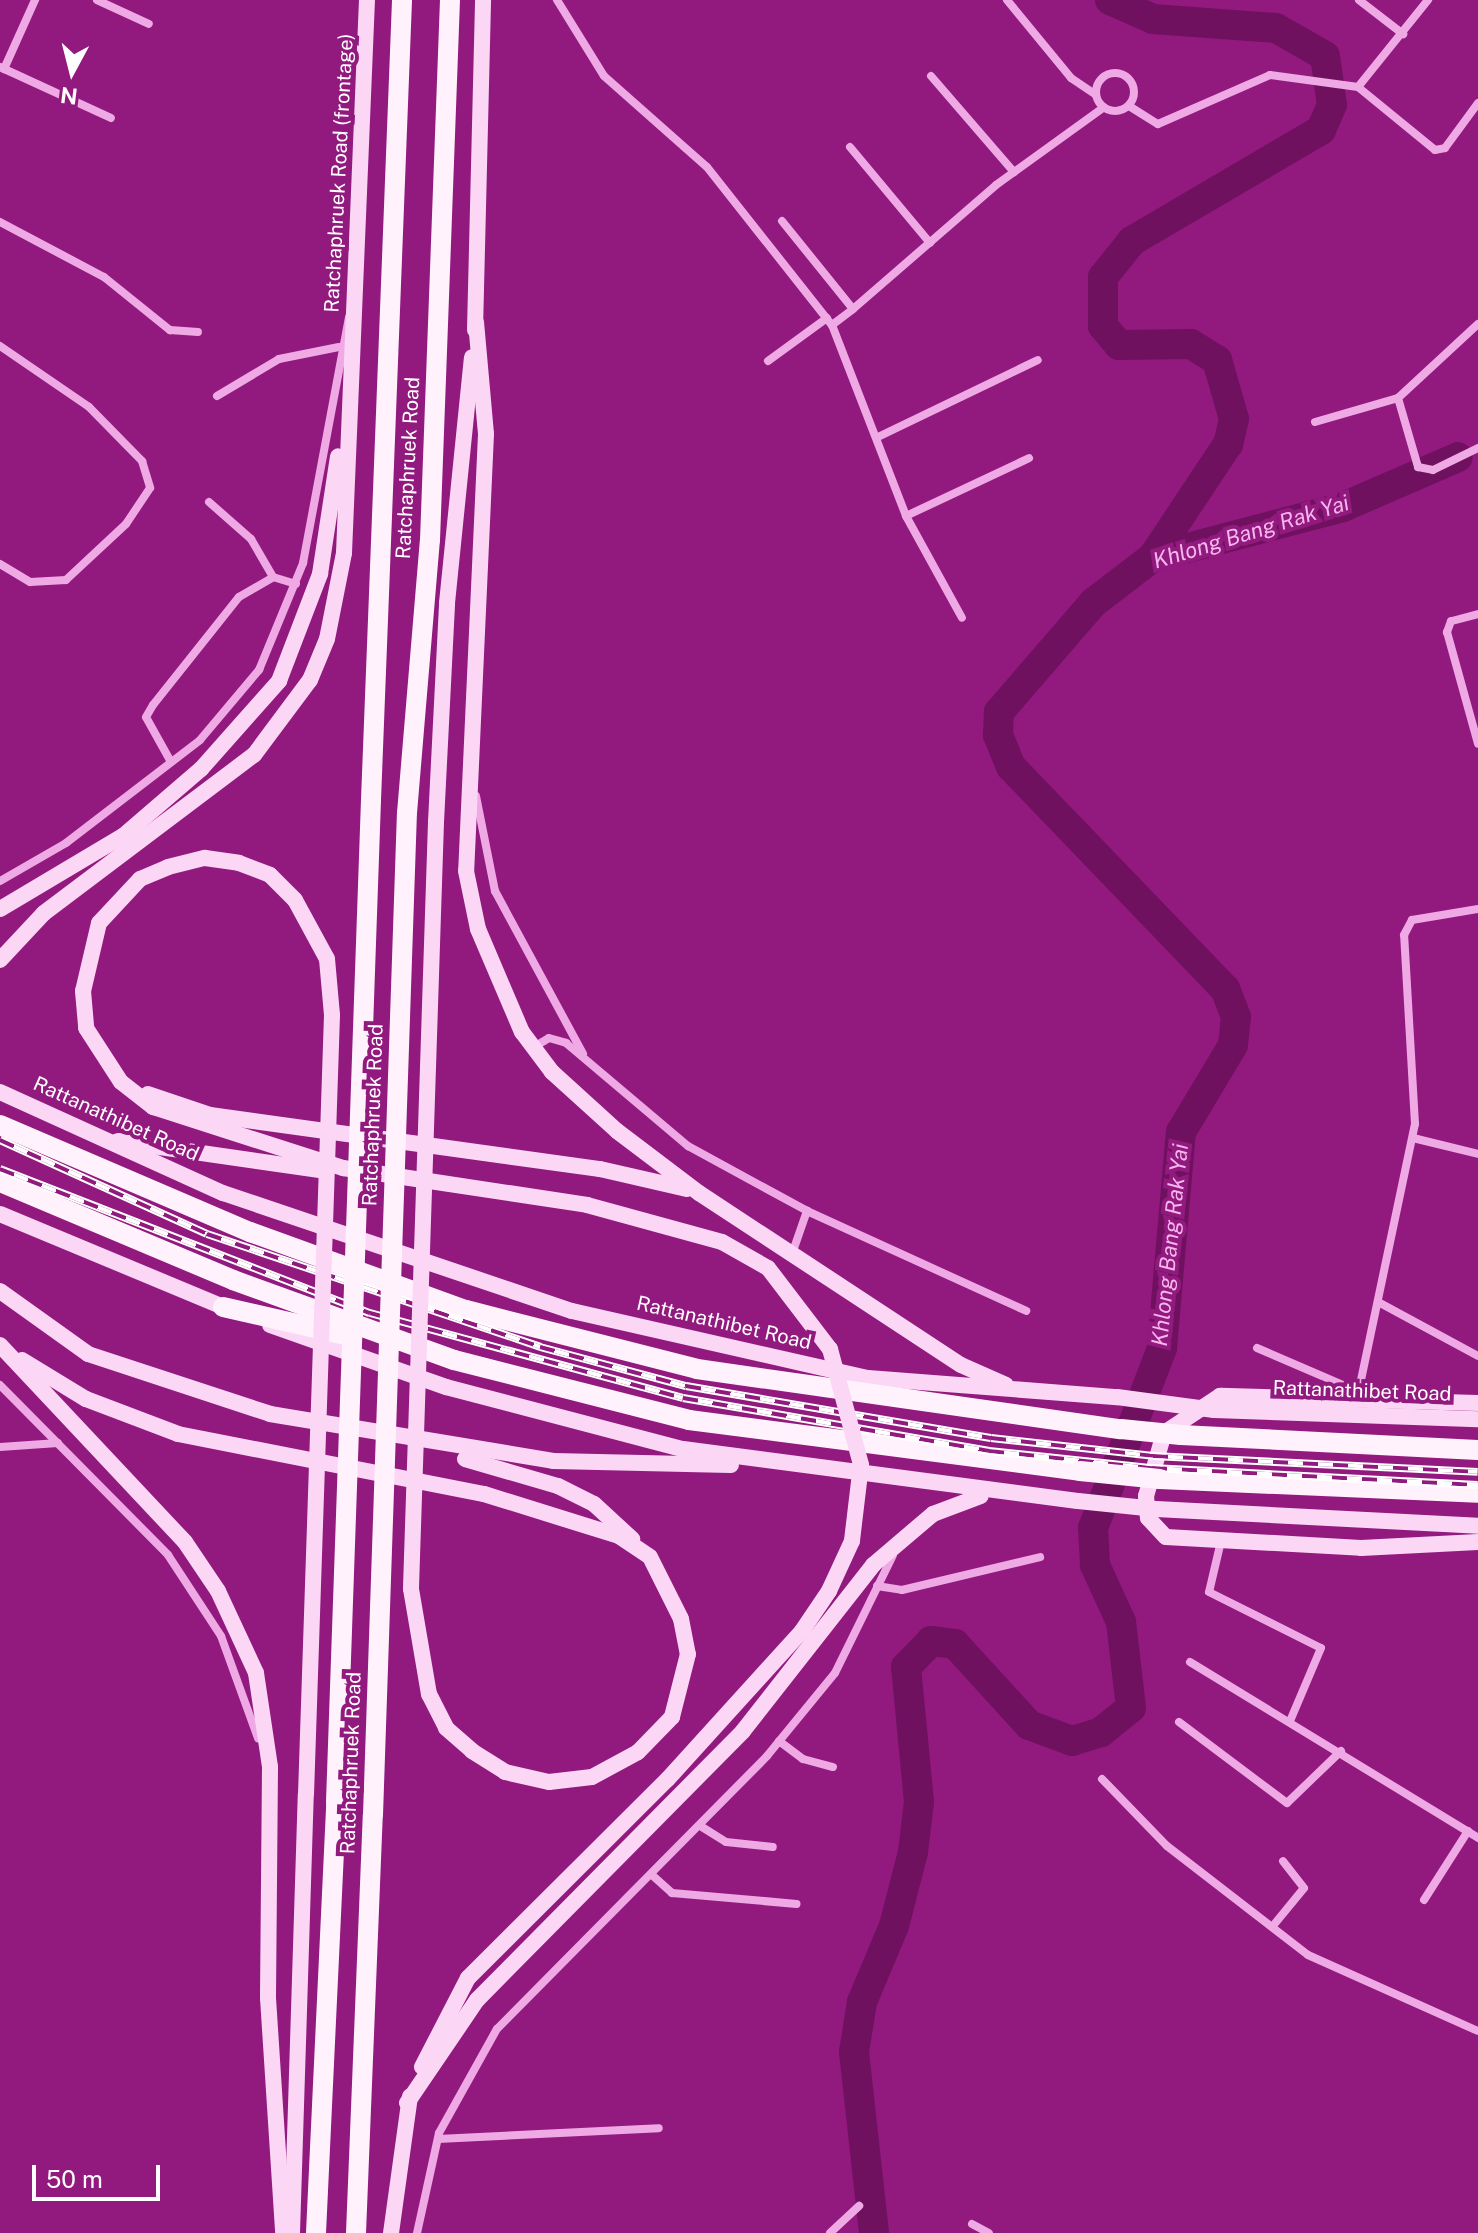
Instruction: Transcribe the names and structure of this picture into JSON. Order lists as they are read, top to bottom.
{
  "streets": {
    "main road": ["Ratchaphruek Road (frontage)", "Ratchaphruek Road", "Rattanathibet Road"]
  },
  "water": ["Khlong Bang Rak Yai"],
  "scale_bar": "50 m",
  "north": "bottom"
}
